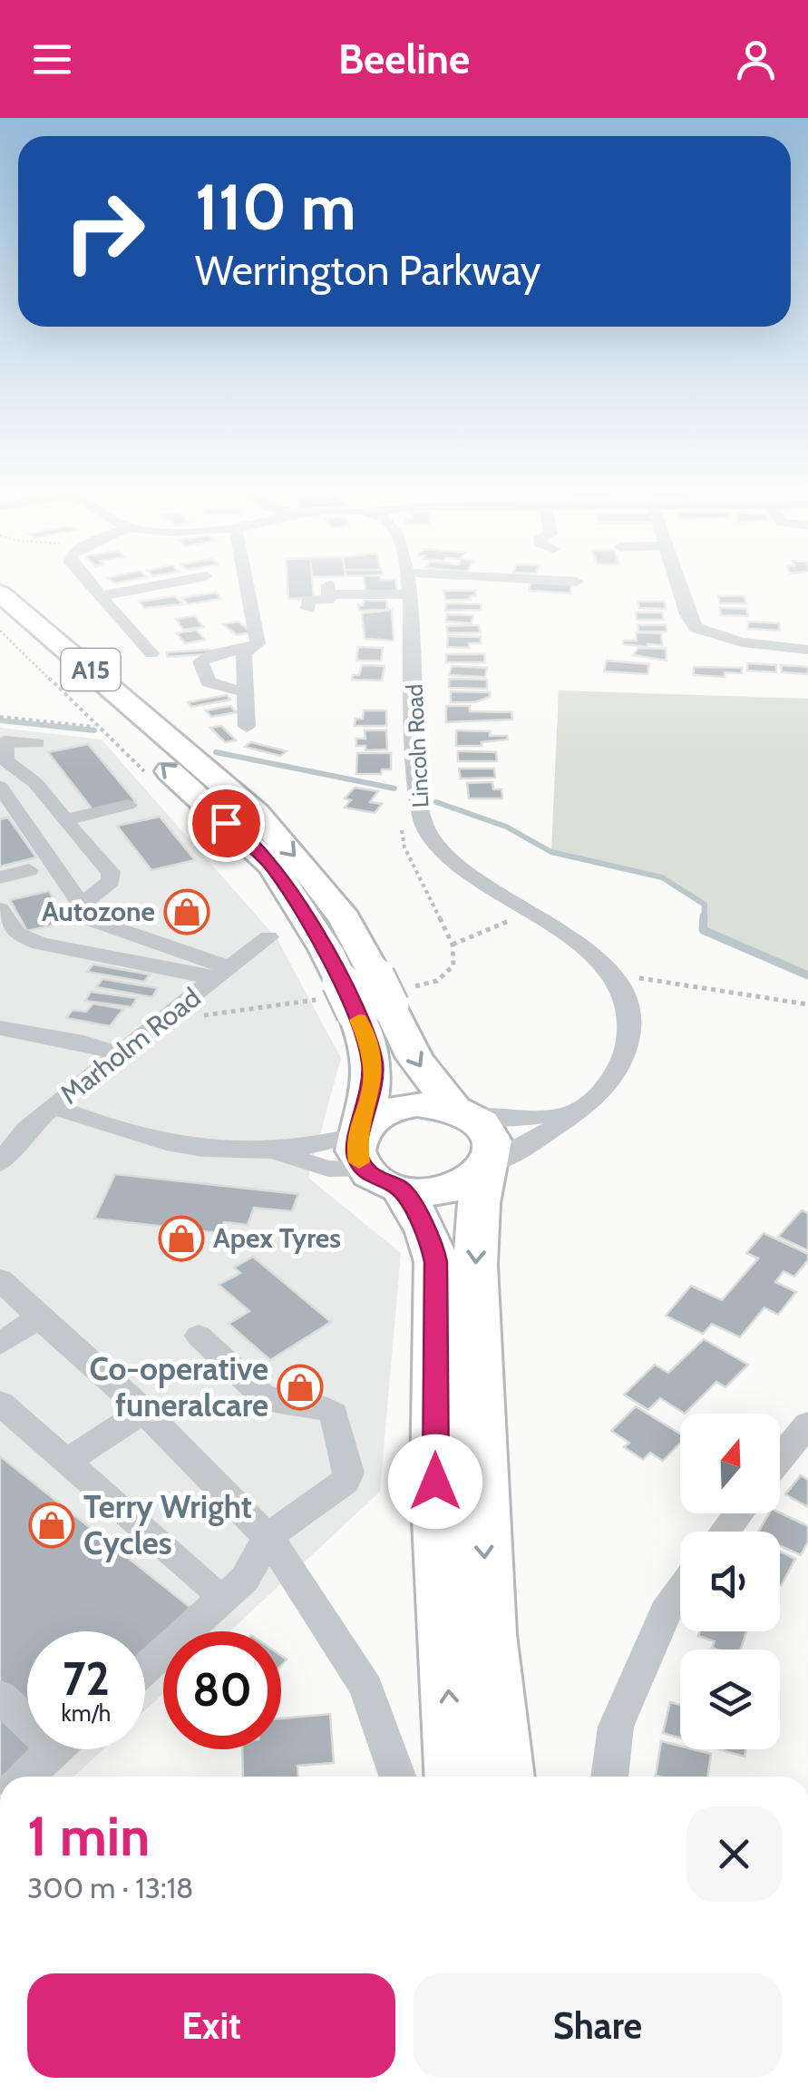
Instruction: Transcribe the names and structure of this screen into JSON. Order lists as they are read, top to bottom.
{
  "streets": {
    "highway": ["A15"],
    "street": ["Lincoln Road", "Marholm Road"]
  },
  "crossings": [
    ["A15", "Lincoln Road"]
  ],
  "places": {
    "shop": [
      "Autozone",
      "Apex Tyres",
      "Co-operative funeralcare",
      "Terry Wright Cycles"
    ]
  },
  "north": "top",
  "page": {
    "header": "Beeline",
    "turn": ["110 m", "Werrington Parkway"],
    "speed": "72 km/h",
    "limit": "80",
    "heading": ["1 min", "300 m · 13:18"],
    "buttons": ["Exit", "Share"]
  }
}
